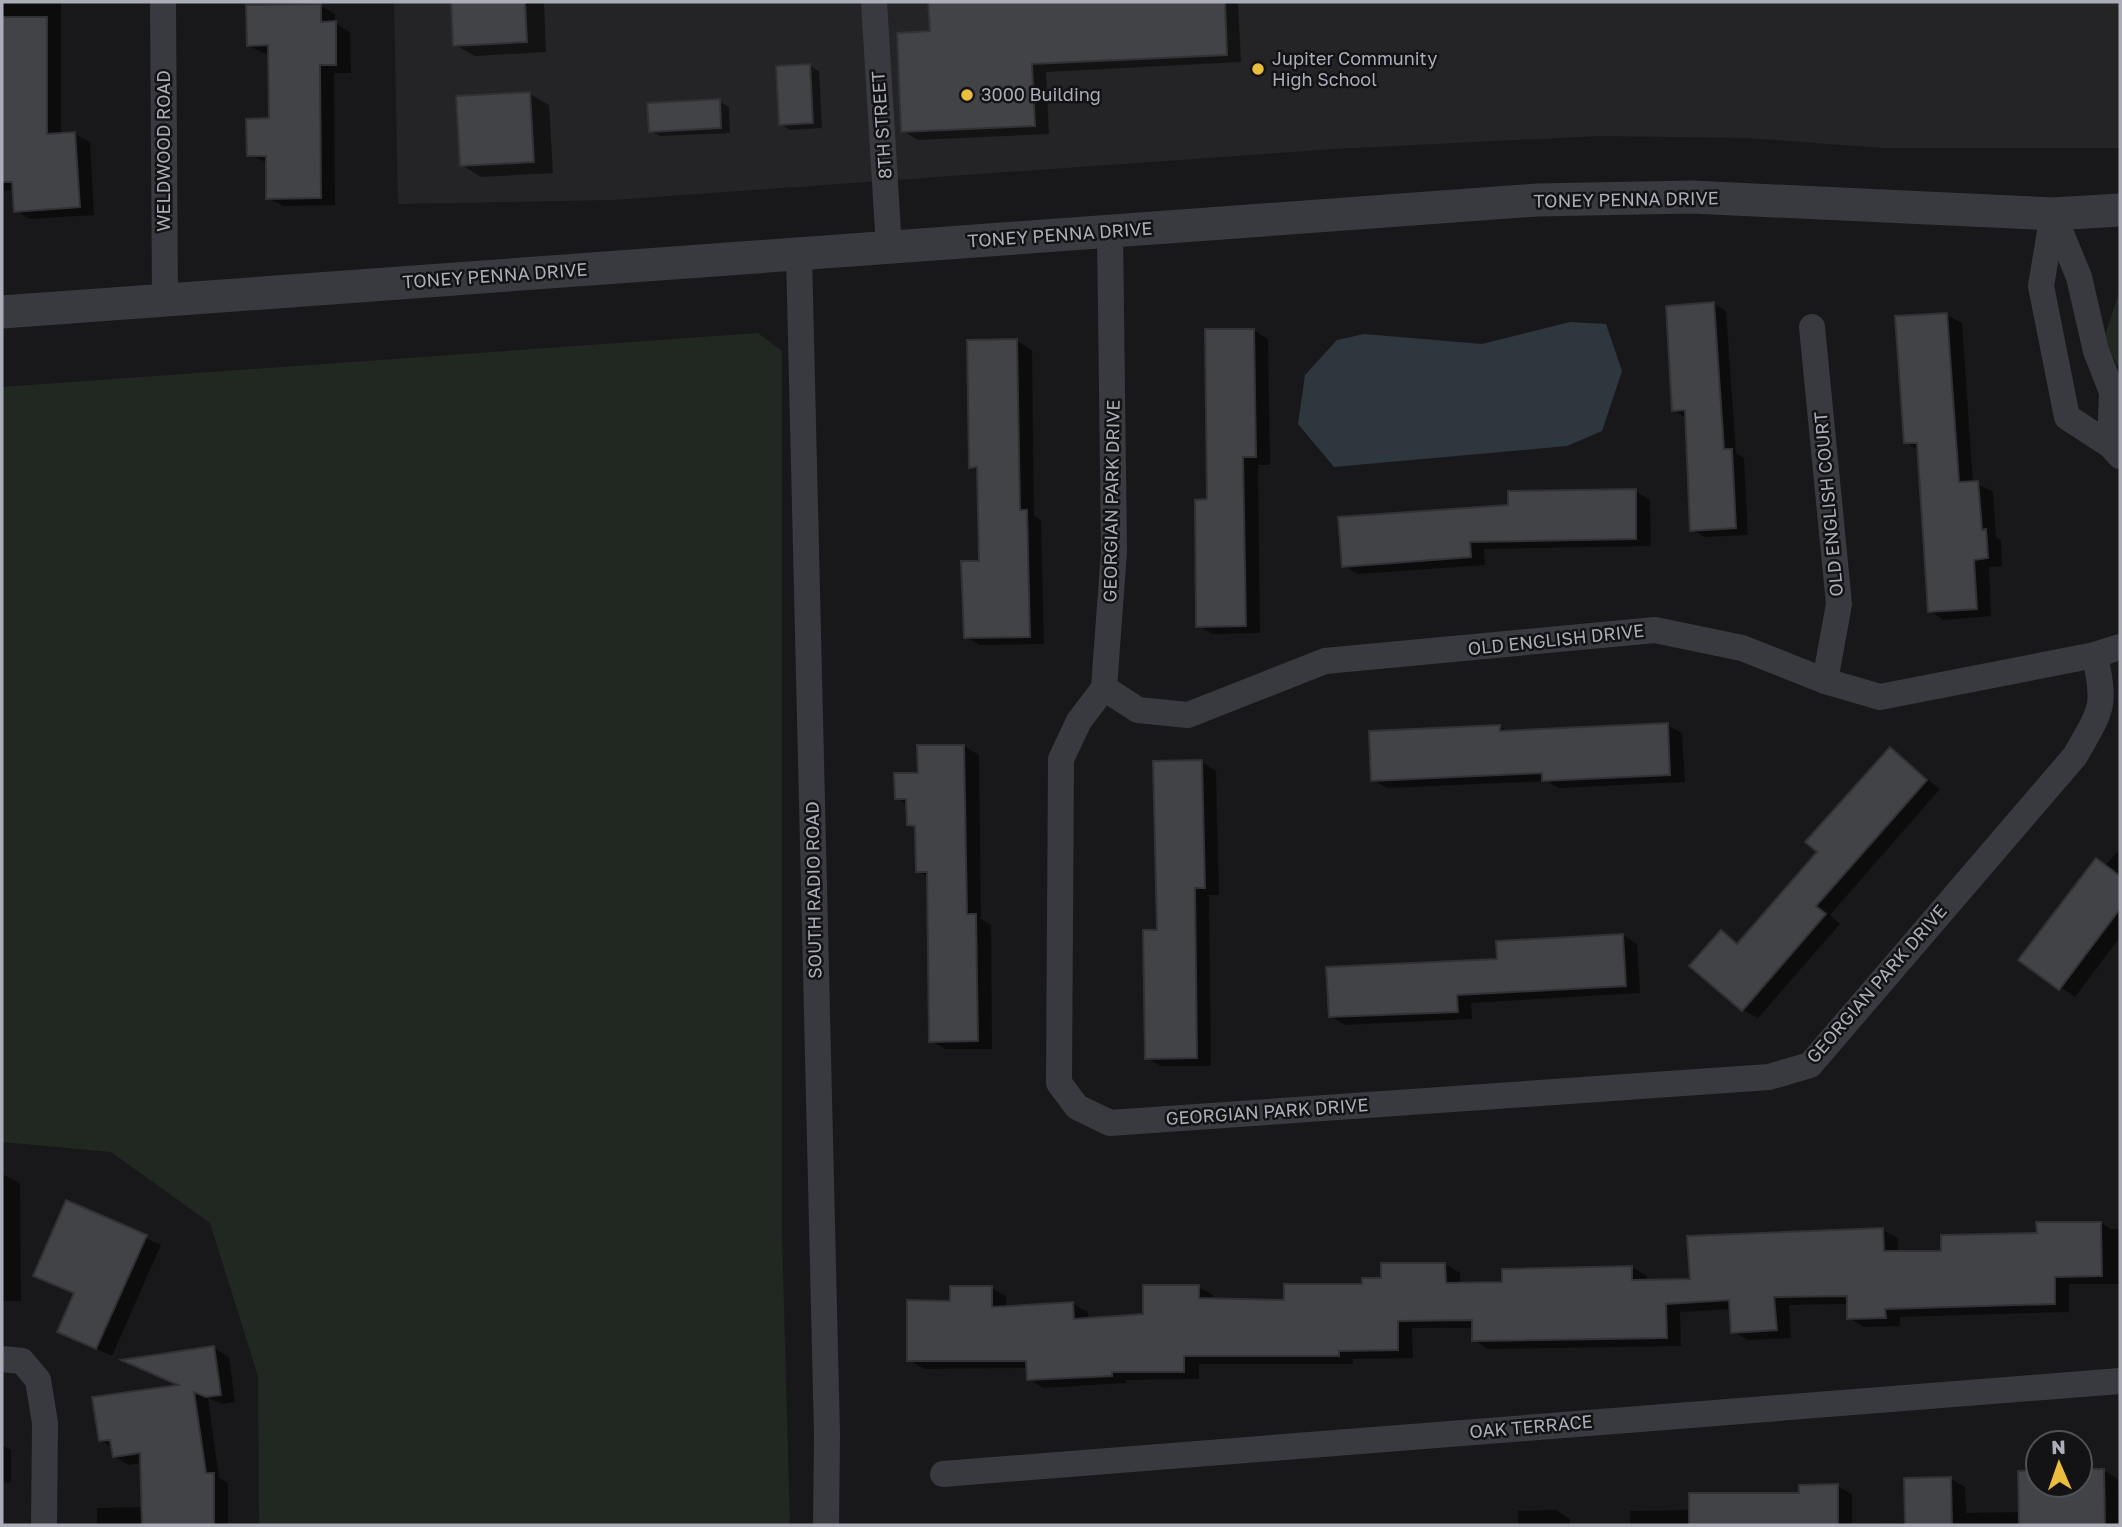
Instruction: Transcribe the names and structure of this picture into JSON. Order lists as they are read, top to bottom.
{
  "streets": {
    "street": [
      "8TH STREET",
      "WELDWOOD ROAD",
      "TONEY PENNA DRIVE",
      "GEORGIAN PARK DRIVE",
      "OLD ENGLISH COURT",
      "OLD ENGLISH DRIVE",
      "SOUTH RADIO ROAD",
      "OAK TERRACE"
    ]
  },
  "crossings": [
    ["8TH STREET", "TONEY PENNA DRIVE"],
    ["WELDWOOD ROAD", "TONEY PENNA DRIVE"],
    ["TONEY PENNA DRIVE", "GEORGIAN PARK DRIVE"],
    ["TONEY PENNA DRIVE", "SOUTH RADIO ROAD"],
    ["GEORGIAN PARK DRIVE", "OLD ENGLISH DRIVE"],
    ["OLD ENGLISH COURT", "OLD ENGLISH DRIVE"]
  ],
  "places": ["Jupiter Community High School", "3000 Building"],
  "north": "top"
}
